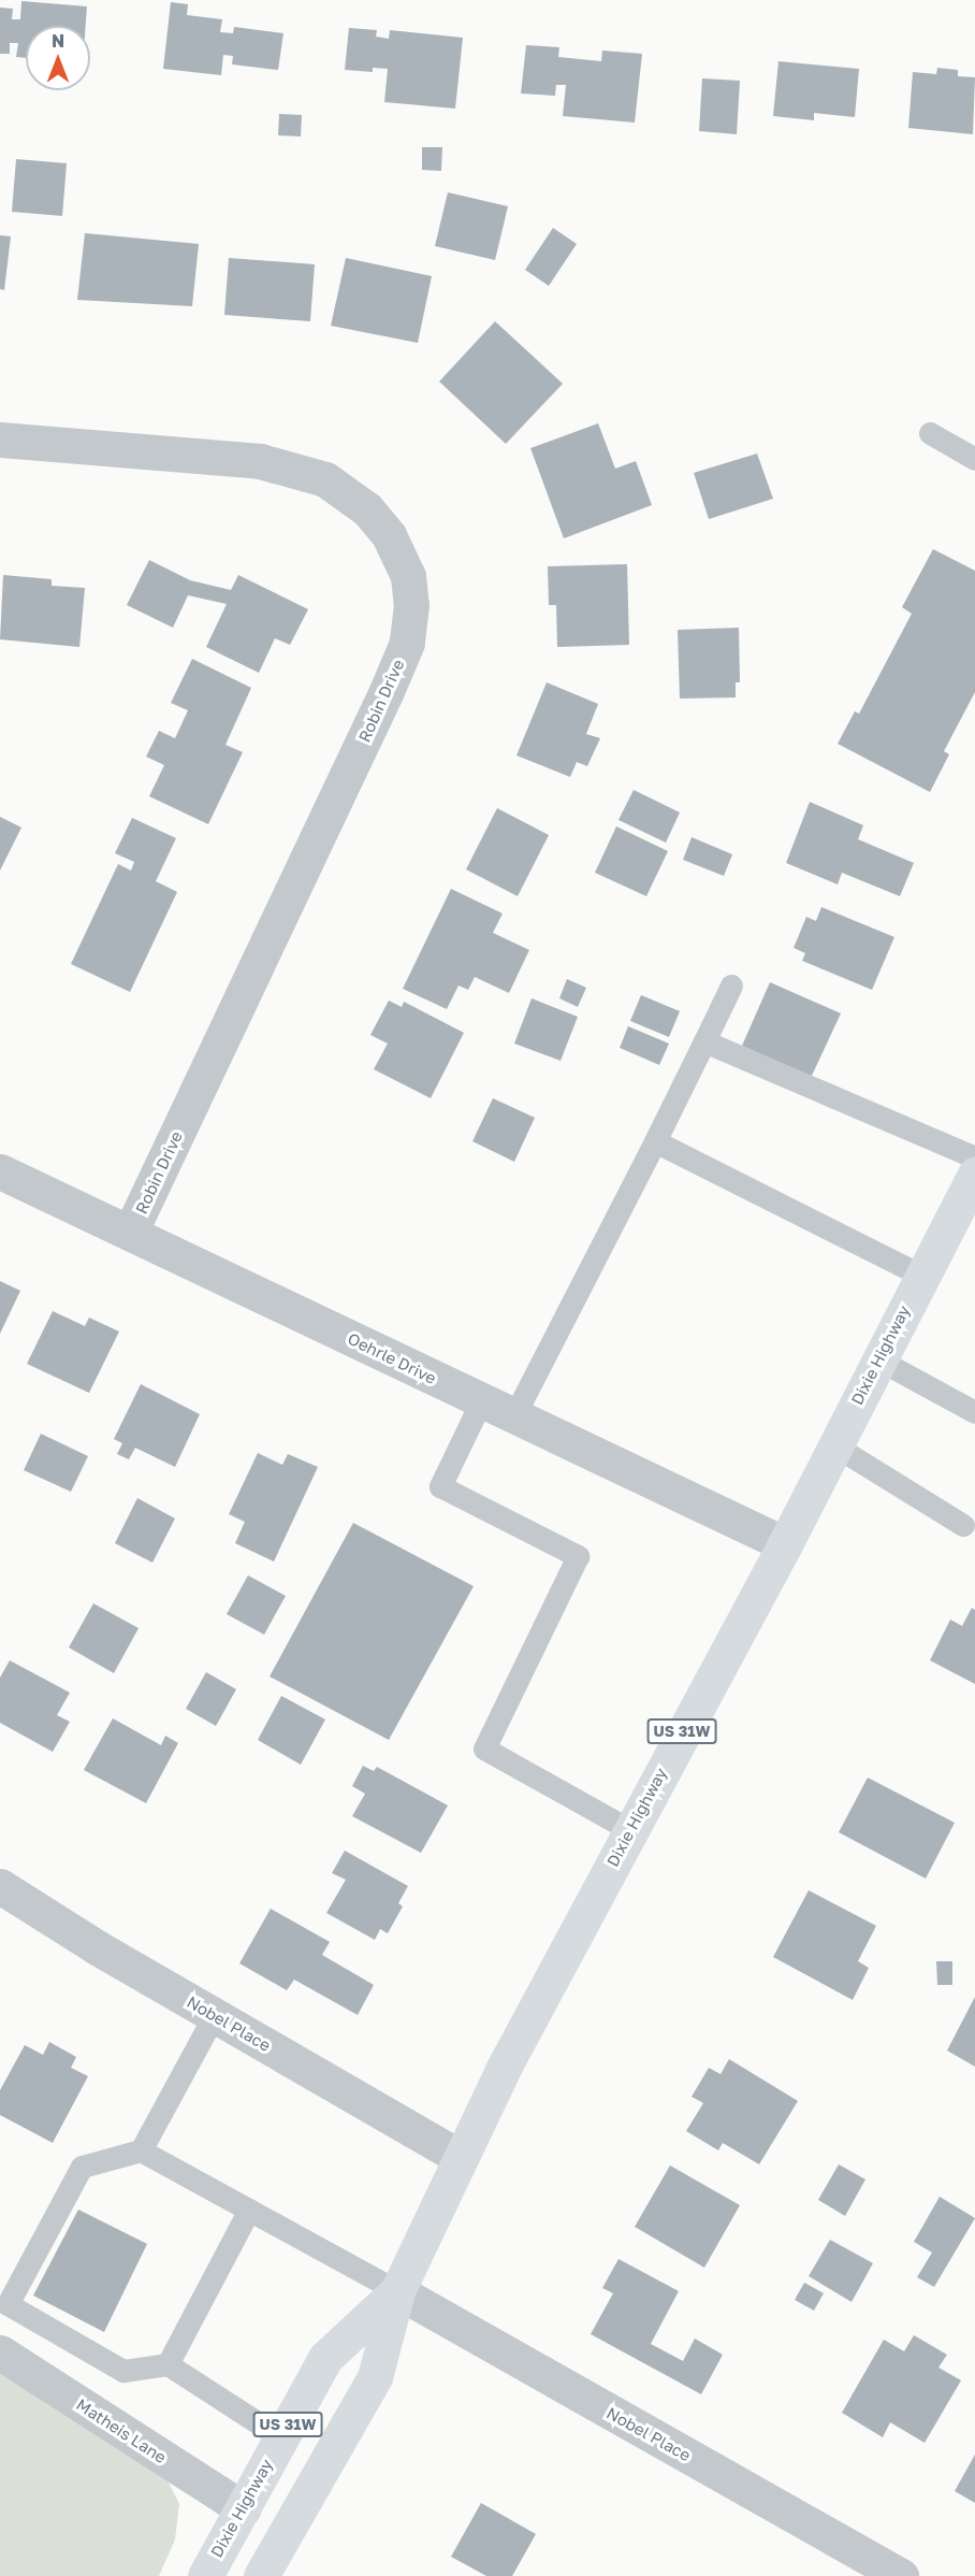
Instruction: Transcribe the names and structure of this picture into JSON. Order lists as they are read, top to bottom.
{
  "streets": {
    "main road": ["Dixie Highway", "US 31W"],
    "street": [
      "Robin Drive",
      "Oehrle Drive",
      "Nobel Place",
      "Matheis Lane"
    ]
  },
  "crossings": [
    ["Robin Drive", "Oehrle Drive"],
    ["Dixie Highway", "Oehrle Drive"],
    ["Dixie Highway", "Nobel Place"],
    ["Dixie Highway", "Matheis Lane"]
  ],
  "north": "top"
}
